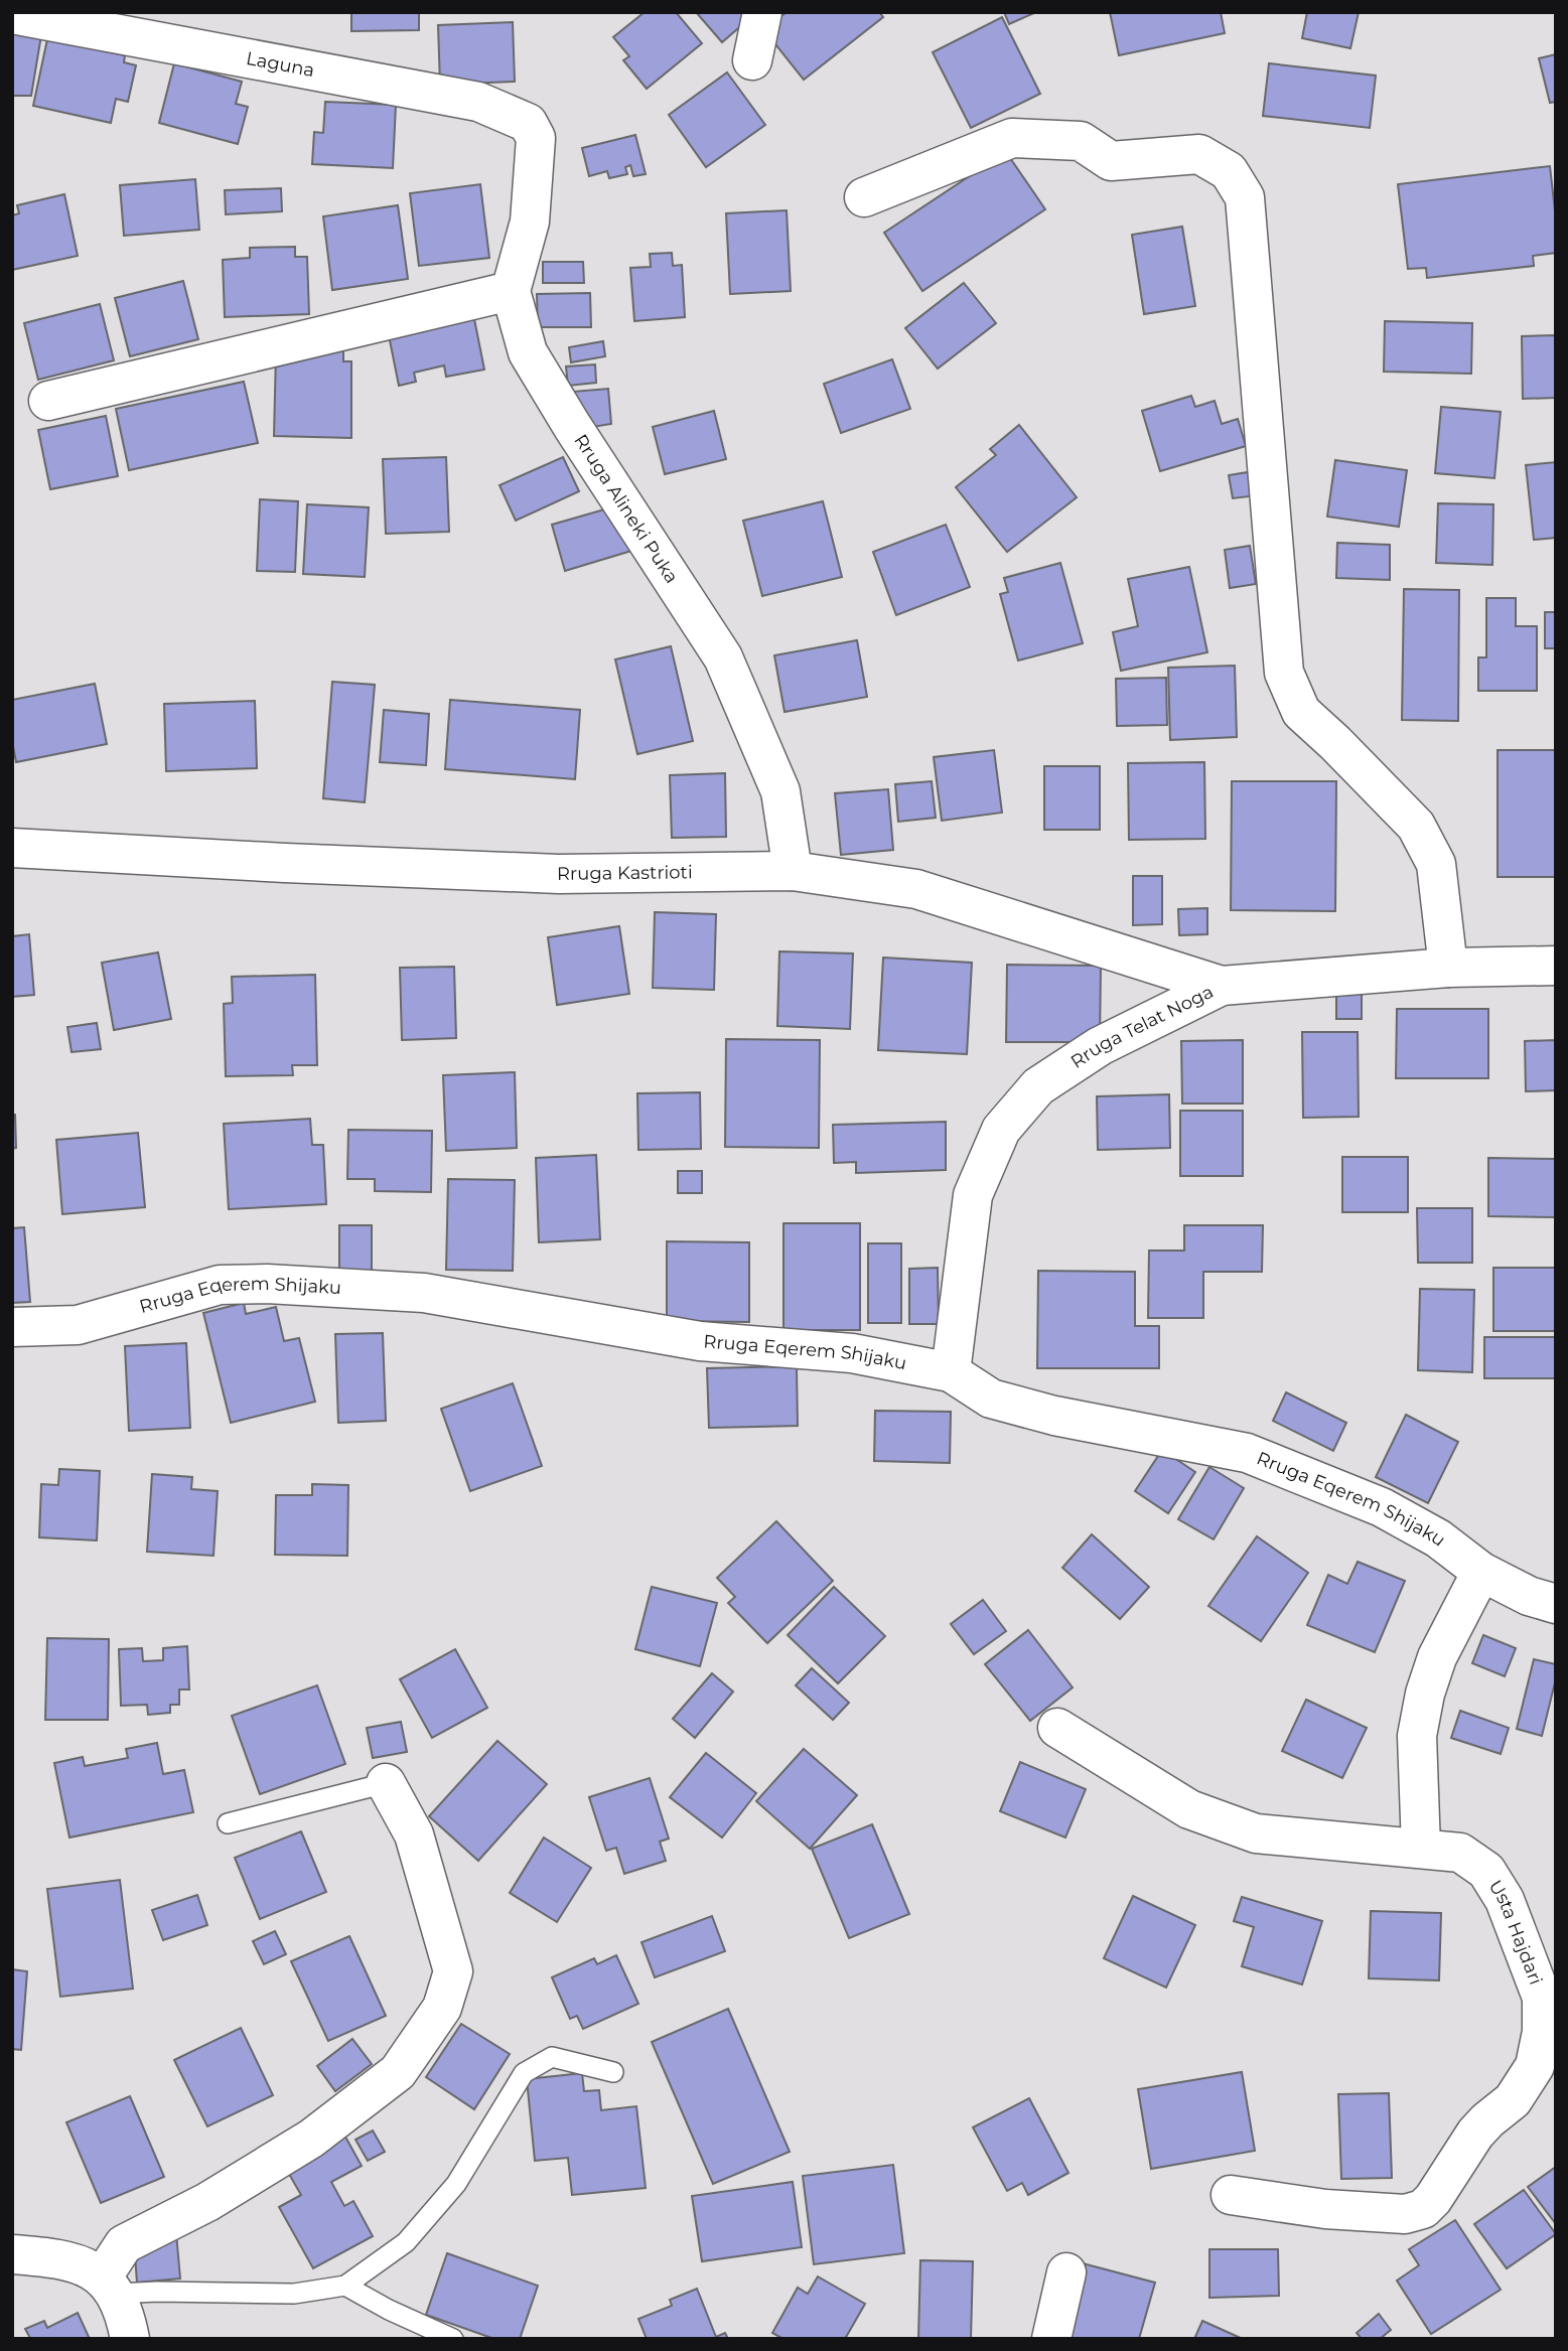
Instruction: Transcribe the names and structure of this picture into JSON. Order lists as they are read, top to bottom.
{
  "streets": {
    "street": [
      "Laguna",
      "Rruga Alineki Puka",
      "Rruga Kastrioti",
      "Rruga Telat Noga",
      "Rruga Eqerem Shijaku",
      "Usta Hajdari"
    ]
  },
  "crossings": [
    ["Laguna", "Rruga Alineki Puka"],
    ["Rruga Alineki Puka", "Rruga Kastrioti"],
    ["Rruga Kastrioti", "Rruga Telat Noga"],
    ["Rruga Telat Noga", "Rruga Eqerem Shijaku"]
  ]
}
